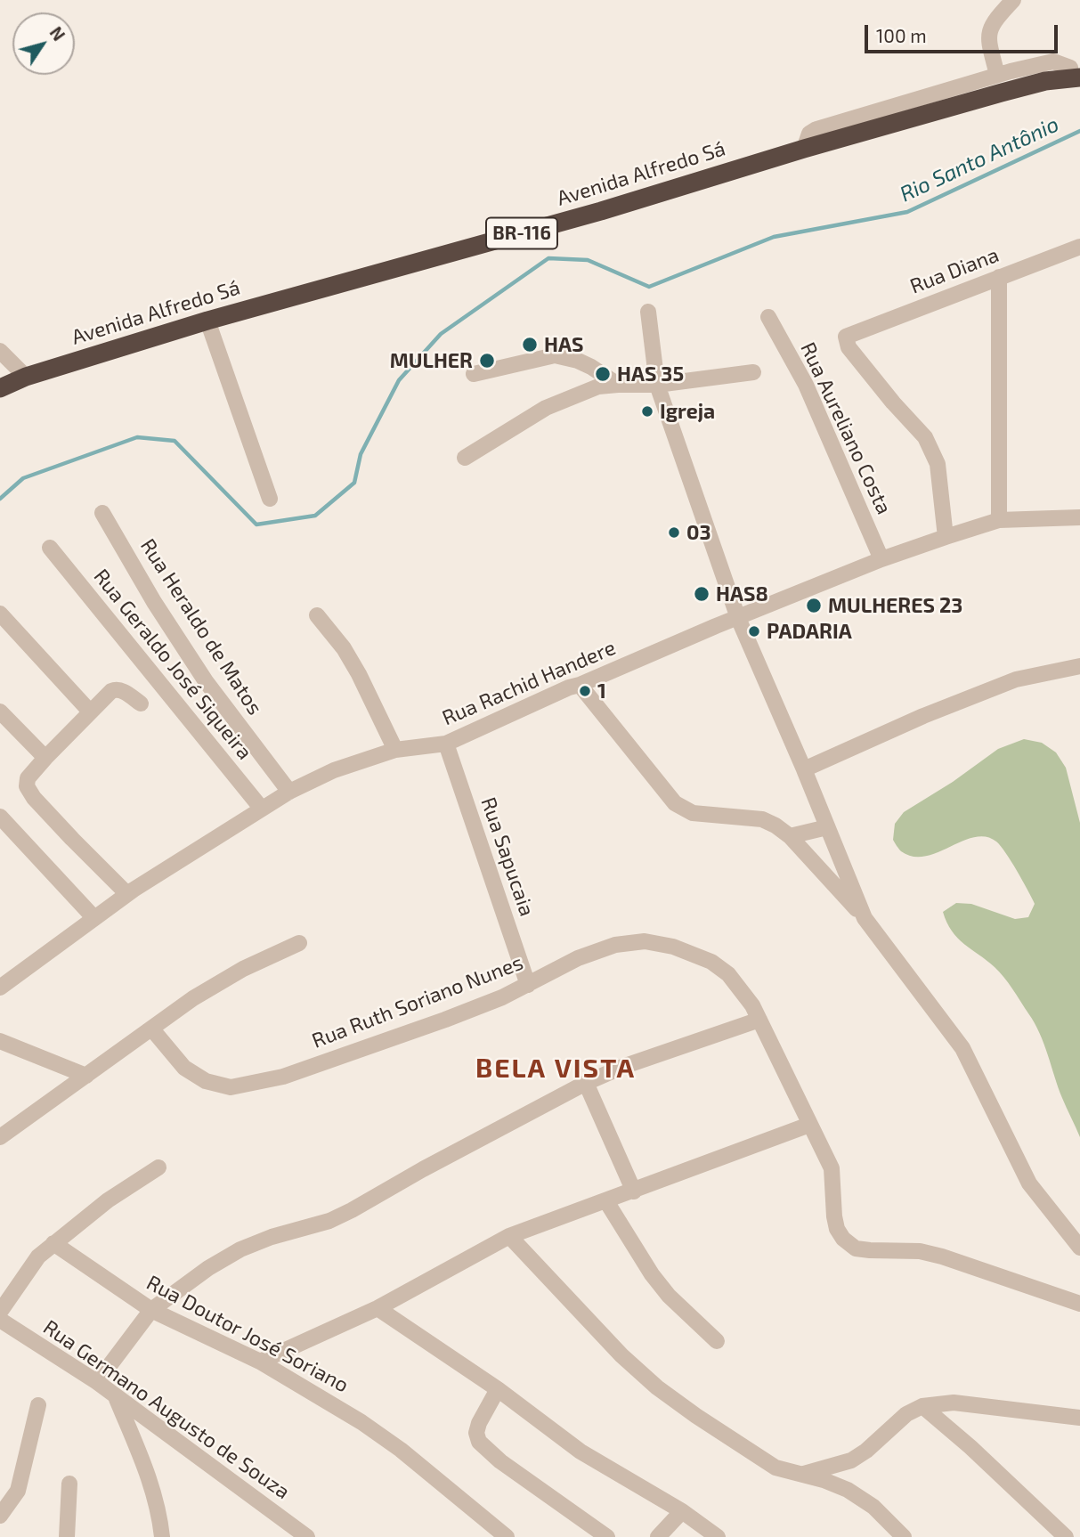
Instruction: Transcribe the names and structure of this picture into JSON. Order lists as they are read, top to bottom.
{
  "streets": {
    "highway": ["Avenida Alfredo Sá", "BR-116"],
    "street": [
      "Rua Diana",
      "Rua Aureliano Costa",
      "Rua Heraldo de Matos",
      "Rua Geraldo José Siqueira",
      "Rua Rachid Handere",
      "Rua Sapucaia",
      "Rua Ruth Soriano Nunes",
      "Rua Doutor José Soriano",
      "Rua Germano Augusto de Souza"
    ]
  },
  "crossings": [
    ["Rua Diana", "Rua Rachid Handere"],
    ["Rua Aureliano Costa", "Rua Rachid Handere"],
    ["Rua Heraldo de Matos", "Rua Rachid Handere"],
    ["Rua Geraldo José Siqueira", "Rua Rachid Handere"],
    ["Rua Rachid Handere", "Rua Sapucaia"],
    ["Rua Sapucaia", "Rua Ruth Soriano Nunes"]
  ],
  "districts": ["BELA VISTA"],
  "water": ["Rio Santo Antônio"],
  "places": [
    "HAS",
    "MULHER",
    "HAS 35",
    "Igreja",
    "03",
    "HAS8",
    "MULHERES 23",
    "PADARIA",
    "1"
  ],
  "scale_bar": "100 m",
  "north": "top right"
}
